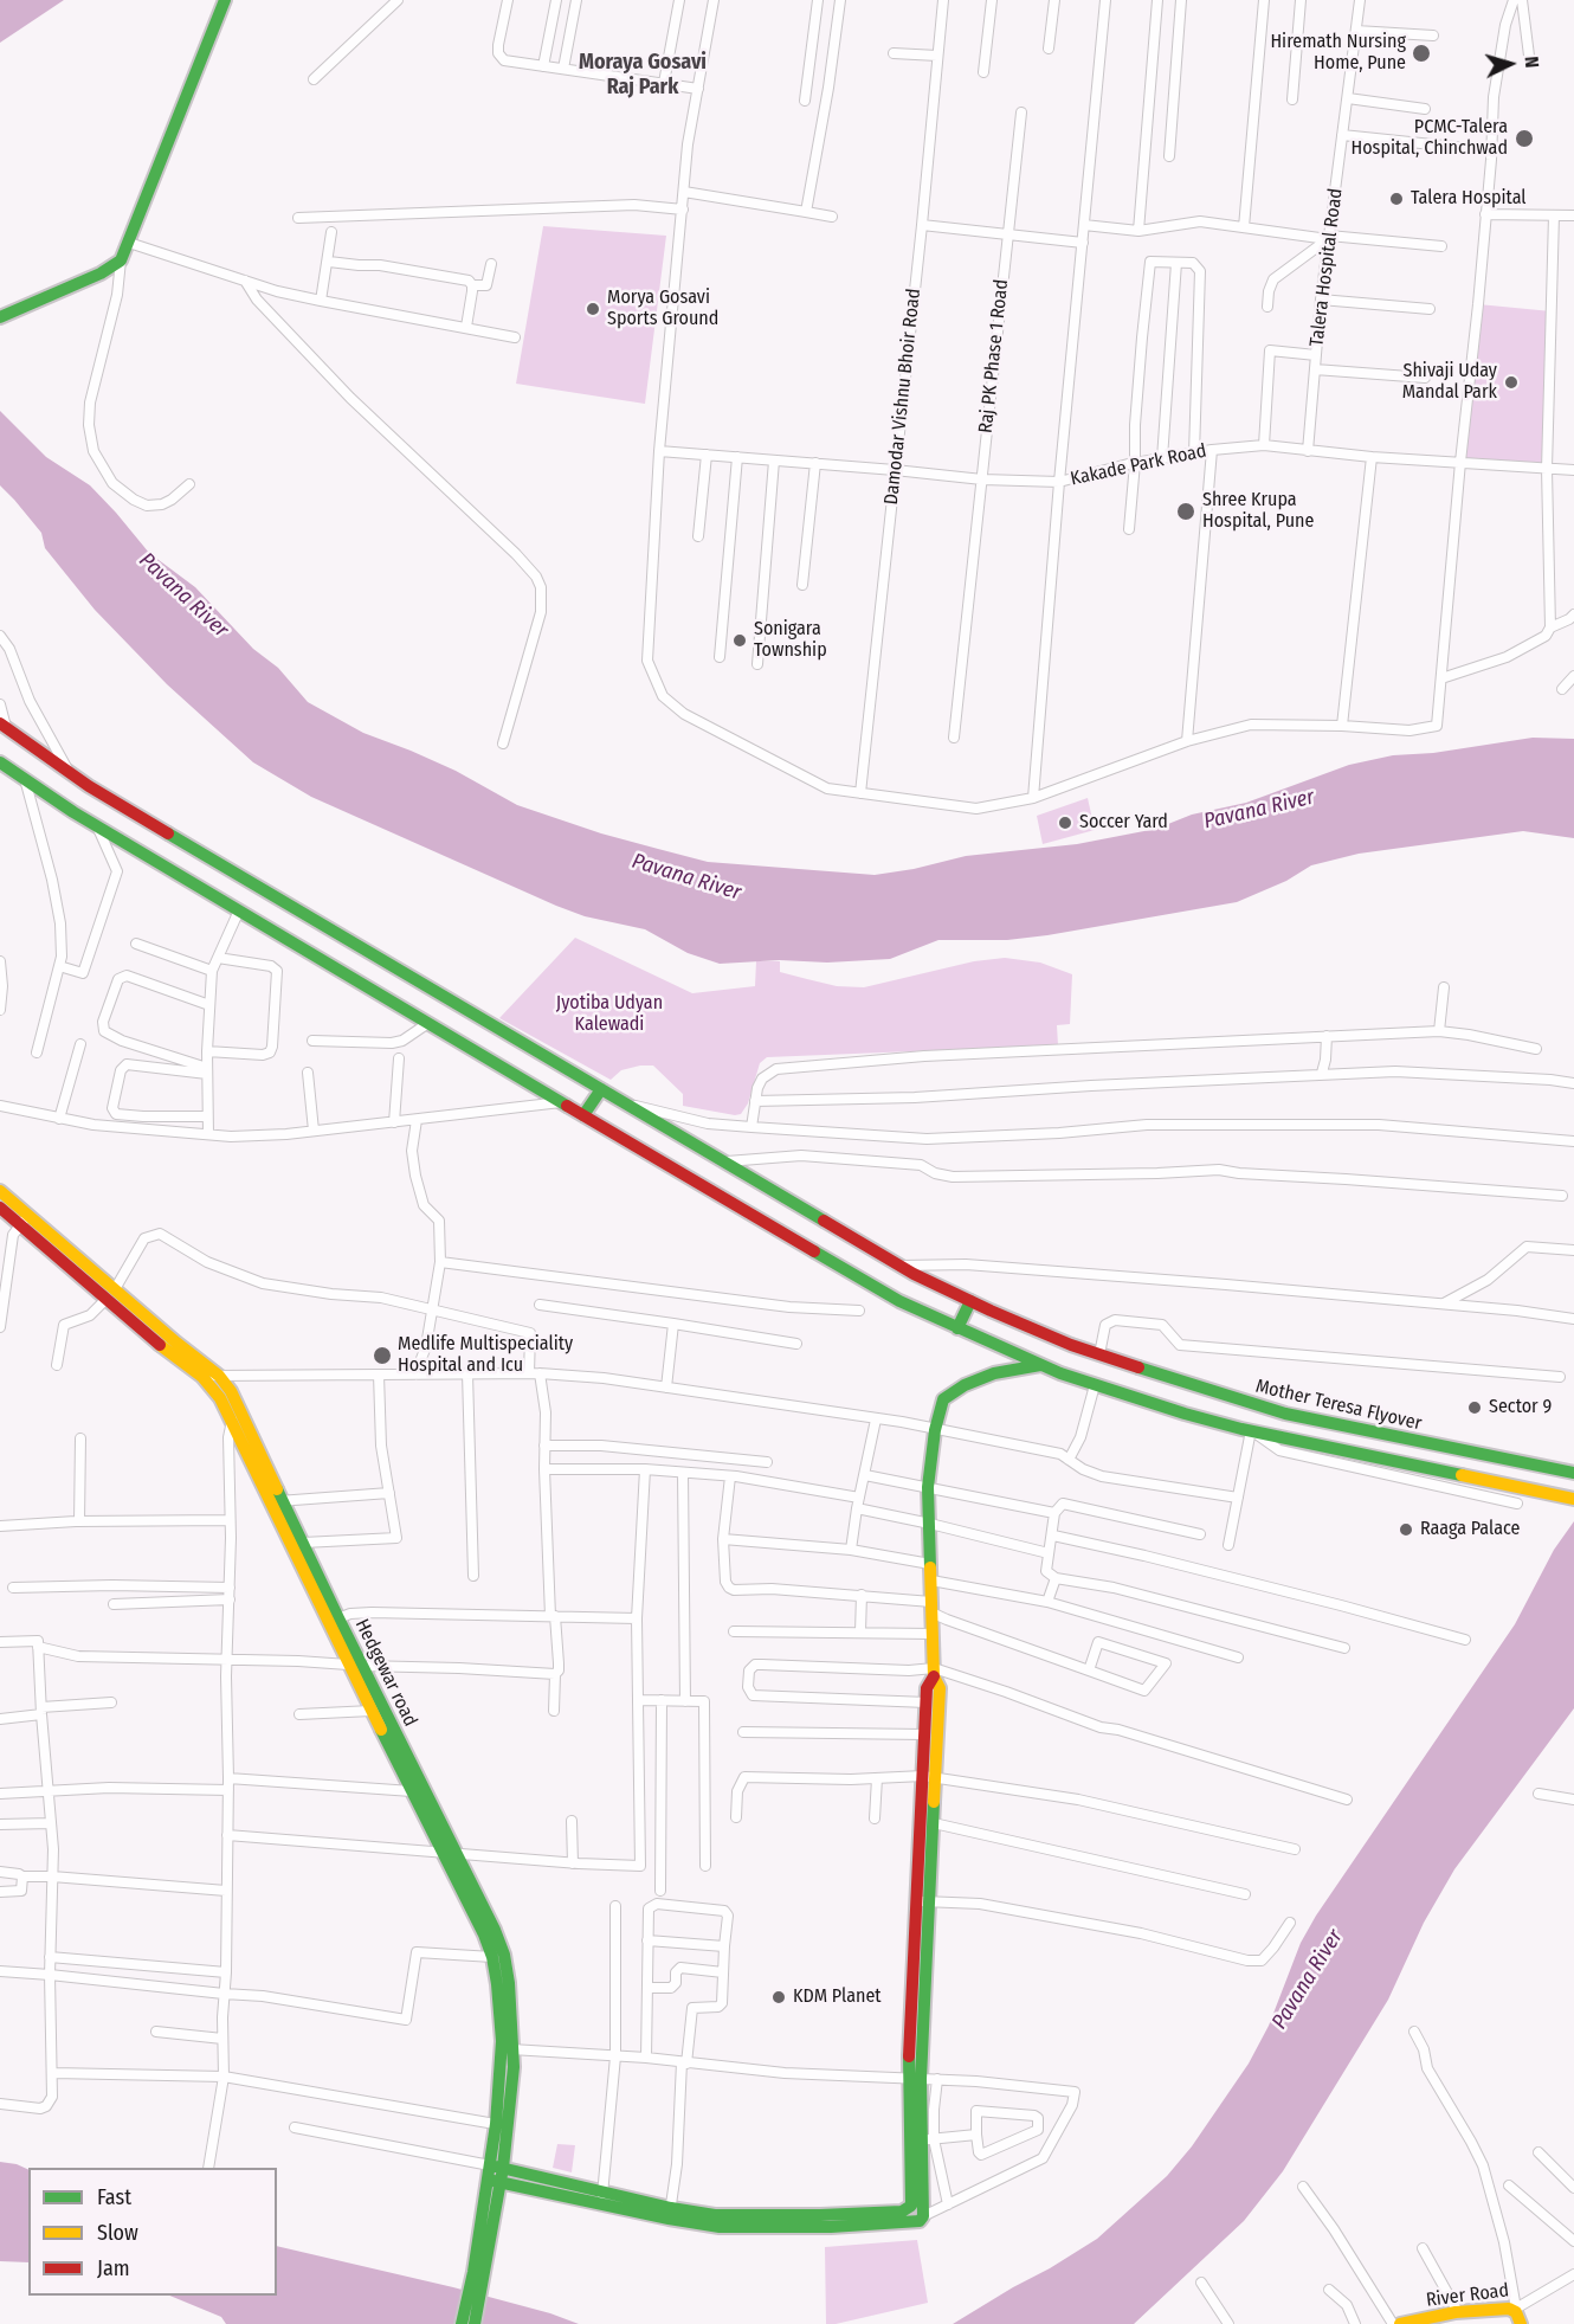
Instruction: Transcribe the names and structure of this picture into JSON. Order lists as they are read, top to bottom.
{
  "streets": {
    "main road": ["Mother Teresa Flyover", "Hedgewar road", "River Road"],
    "street": [
      "Talera Hospital Road",
      "Raj PK Phase 1 Road",
      "Damodar Vishnu Bhoir Road",
      "Kakade Park Road"
    ]
  },
  "crossings": [
    ["Talera Hospital Road", "Kakade Park Road"],
    ["Raj PK Phase 1 Road", "Kakade Park Road"],
    ["Damodar Vishnu Bhoir Road", "Kakade Park Road"]
  ],
  "districts": ["Moraya Gosavi Raj Park"],
  "water": ["Pavana River"],
  "parks": ["Jyotiba Udyan Kalewadi"],
  "places": [
    "Hiremath Nursing Home, Pune",
    "PCMC-Talera Hospital, Chinchwad",
    "Talera Hospital",
    "Morya Gosavi Sports Ground",
    "Shivaji Uday Mandal Park",
    "Shree Krupa Hospital, Pune",
    "Sonigara Township",
    "Soccer Yard",
    "Medlife Multispeciality Hospital and Icu",
    "Sector 9",
    "Raaga Palace",
    "KDM Planet"
  ],
  "legend": ["Fast", "Slow", "Jam"],
  "north": "right"
}
